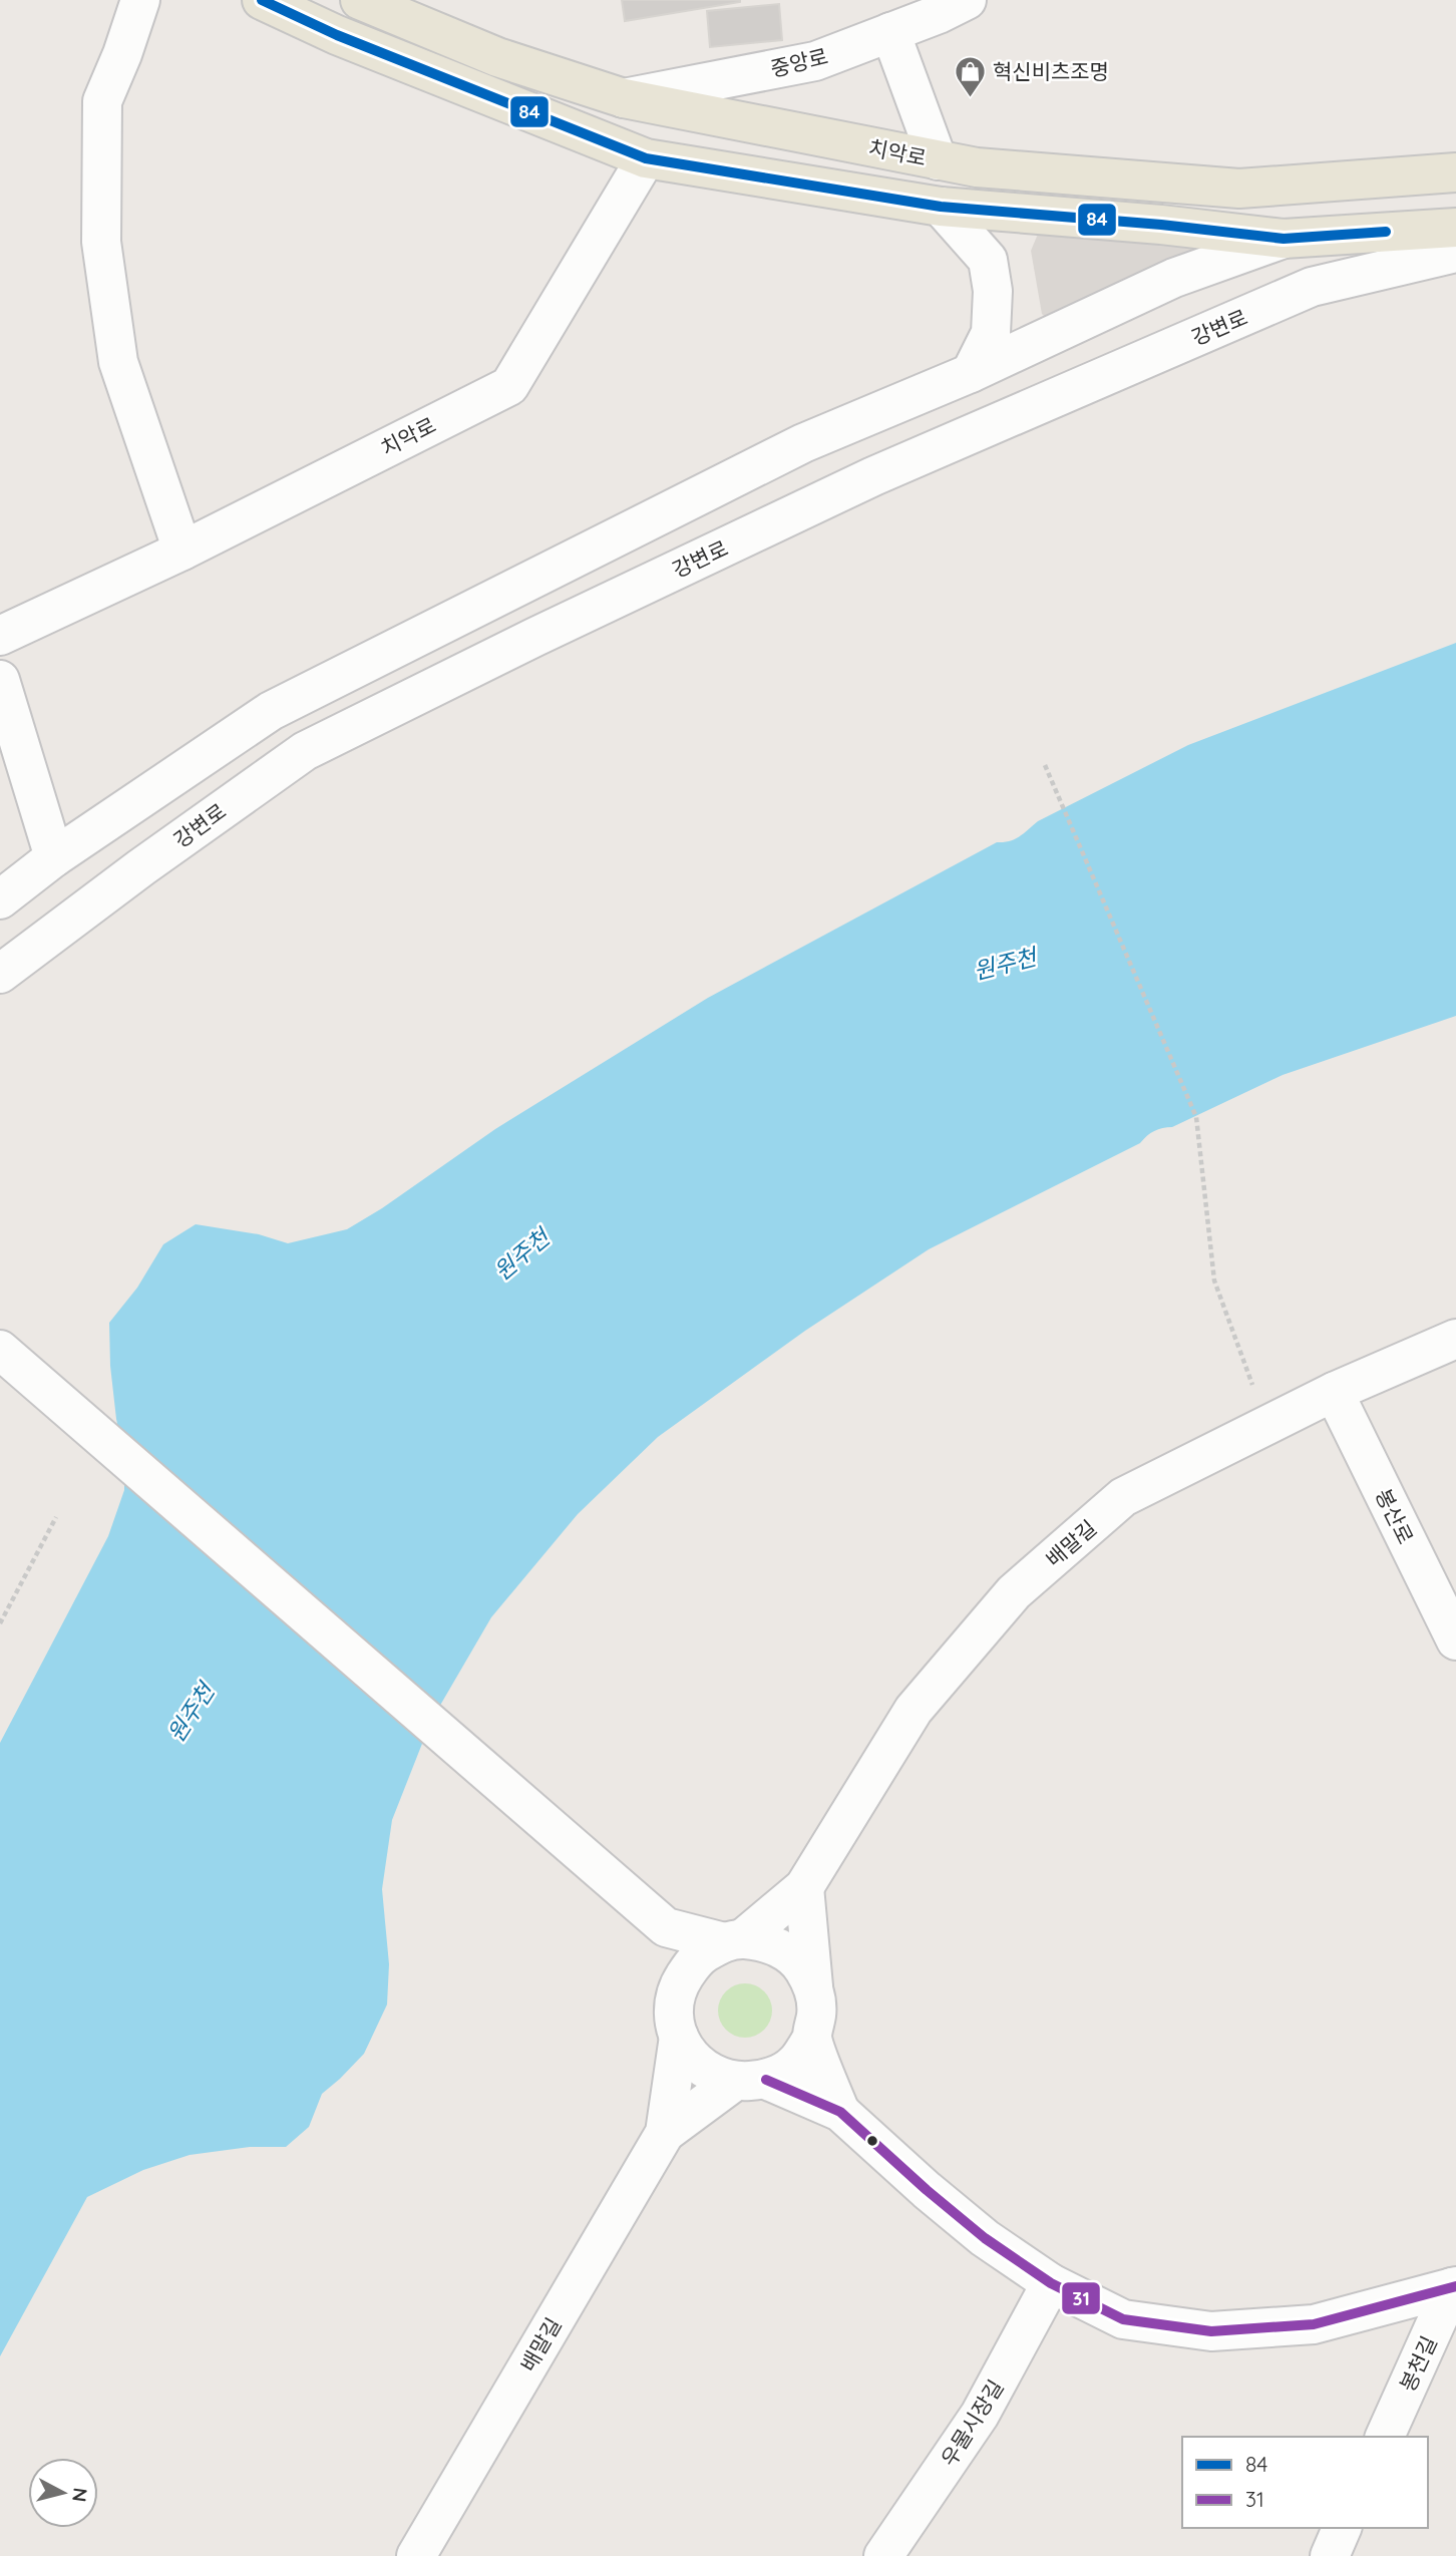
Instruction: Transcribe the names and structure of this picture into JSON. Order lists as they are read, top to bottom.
{
  "streets": {
    "main road": ["치악로"],
    "street": [
      "중앙로",
      "강변로",
      "봉산로",
      "배말길",
      "봉천길",
      "우물시장길"
    ]
  },
  "crossings": [
    ["중앙로", "치악로"],
    ["봉산로", "배말길"]
  ],
  "water": ["원주천"],
  "places": {
    "shop": ["혁신비츠조명"]
  },
  "lines": ["transit line 84", "transit line 31"],
  "legend": ["84", "31"],
  "north": "right"
}
